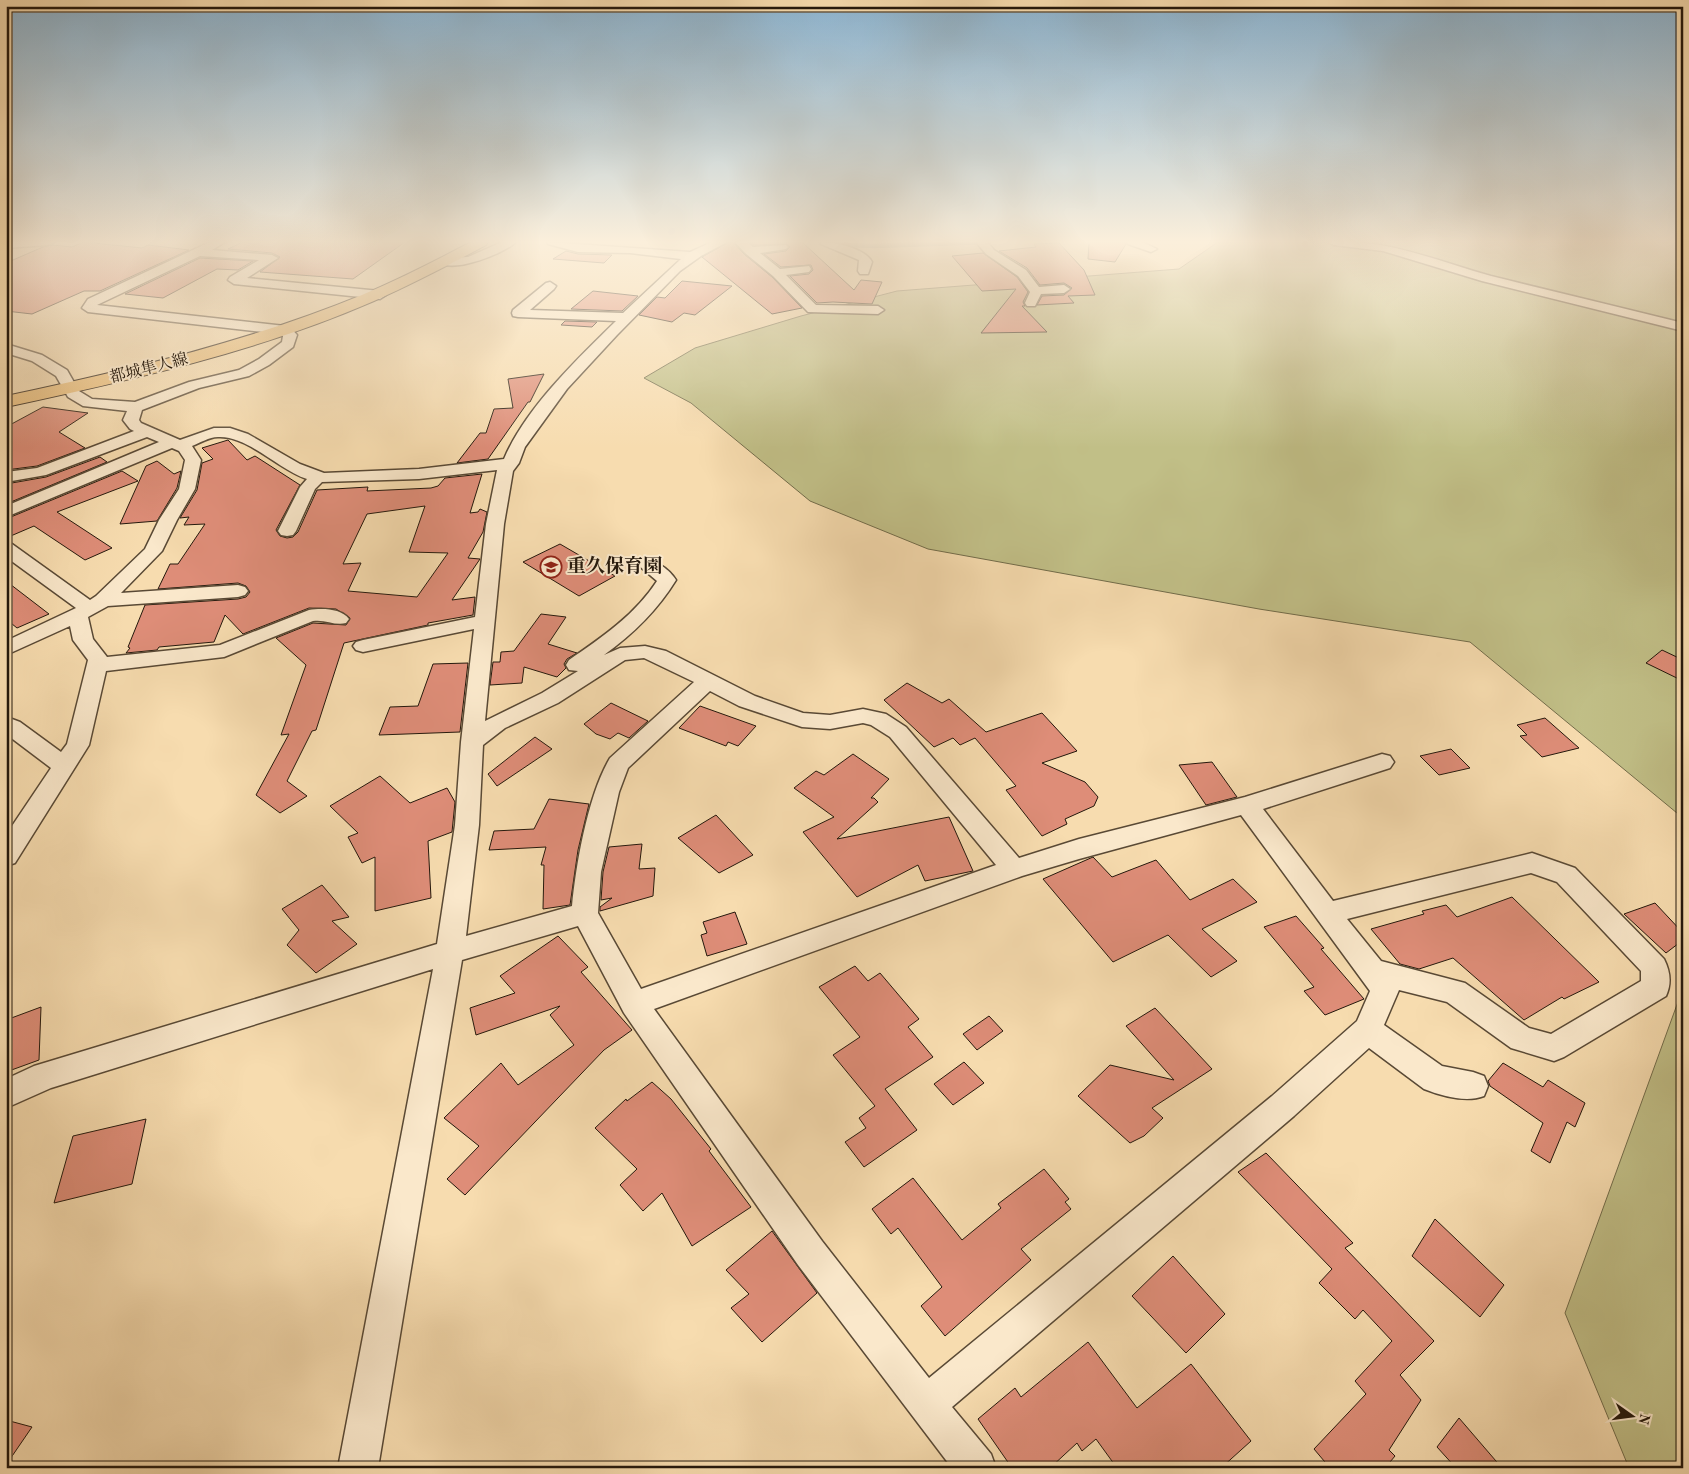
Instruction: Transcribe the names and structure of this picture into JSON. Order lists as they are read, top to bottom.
{
  "streets": {
    "main road": ["都城隼人線"]
  },
  "places": {
    "school or university": ["重久保育園"]
  },
  "north": "right"
}
